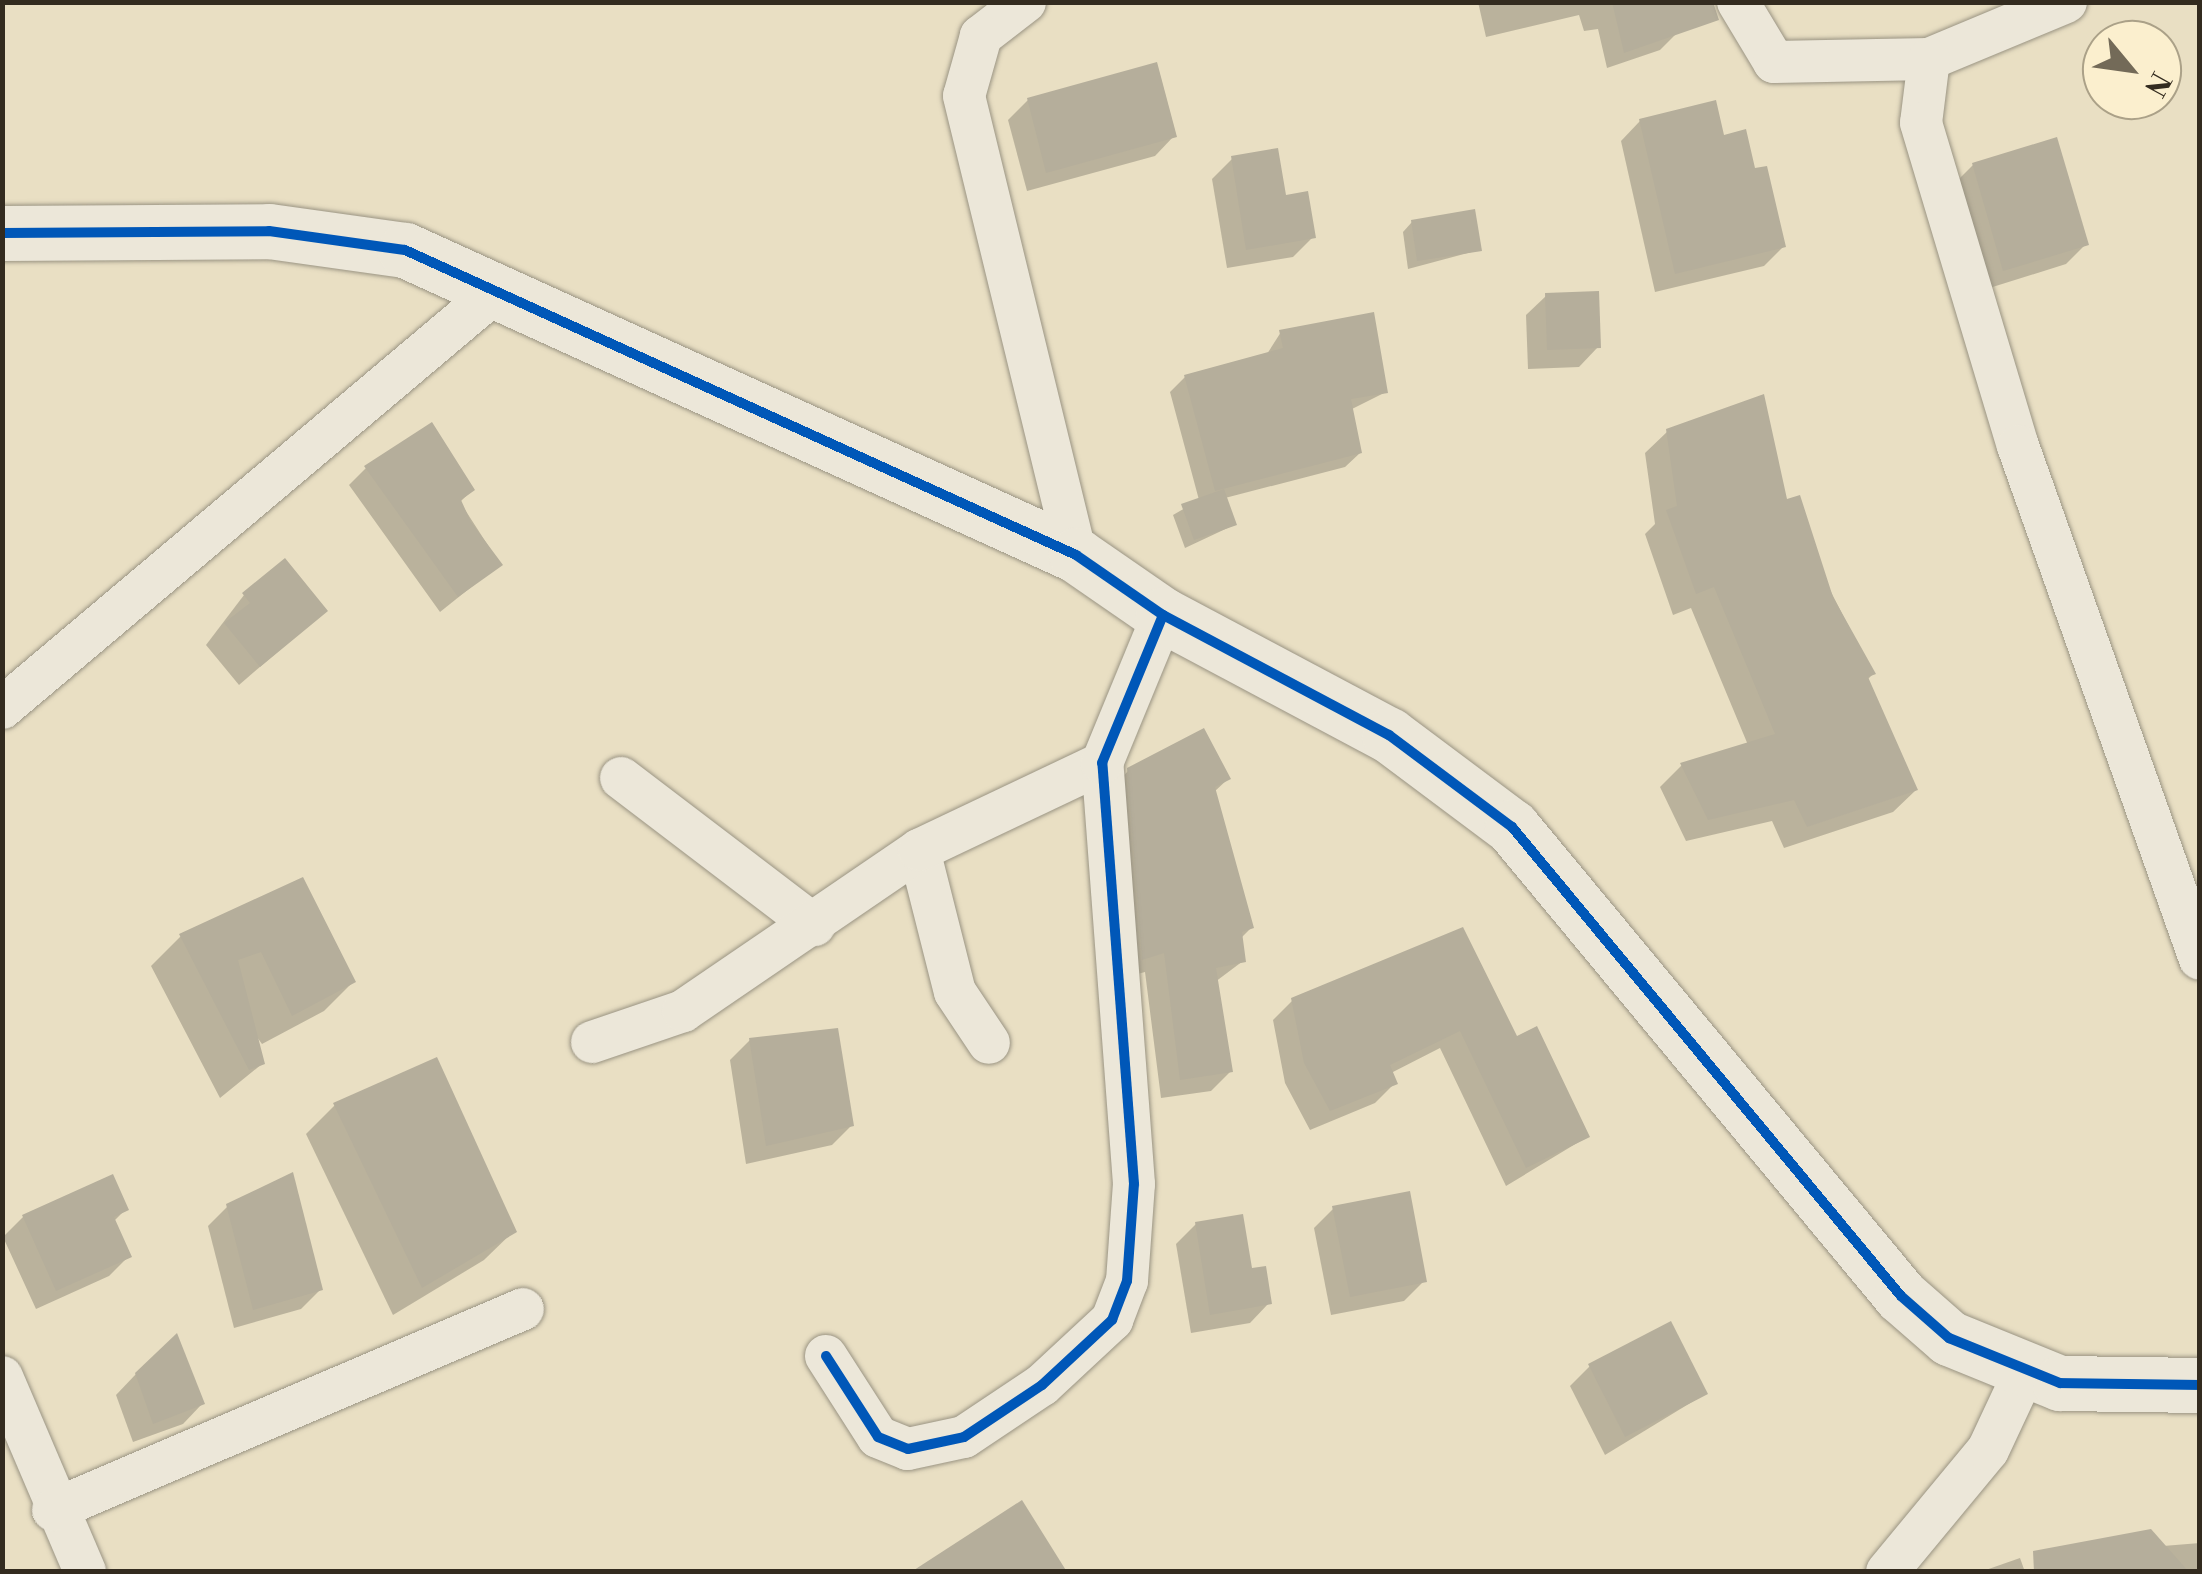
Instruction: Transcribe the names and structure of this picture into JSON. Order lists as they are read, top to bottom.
{
  "north": "bottom right"
}
